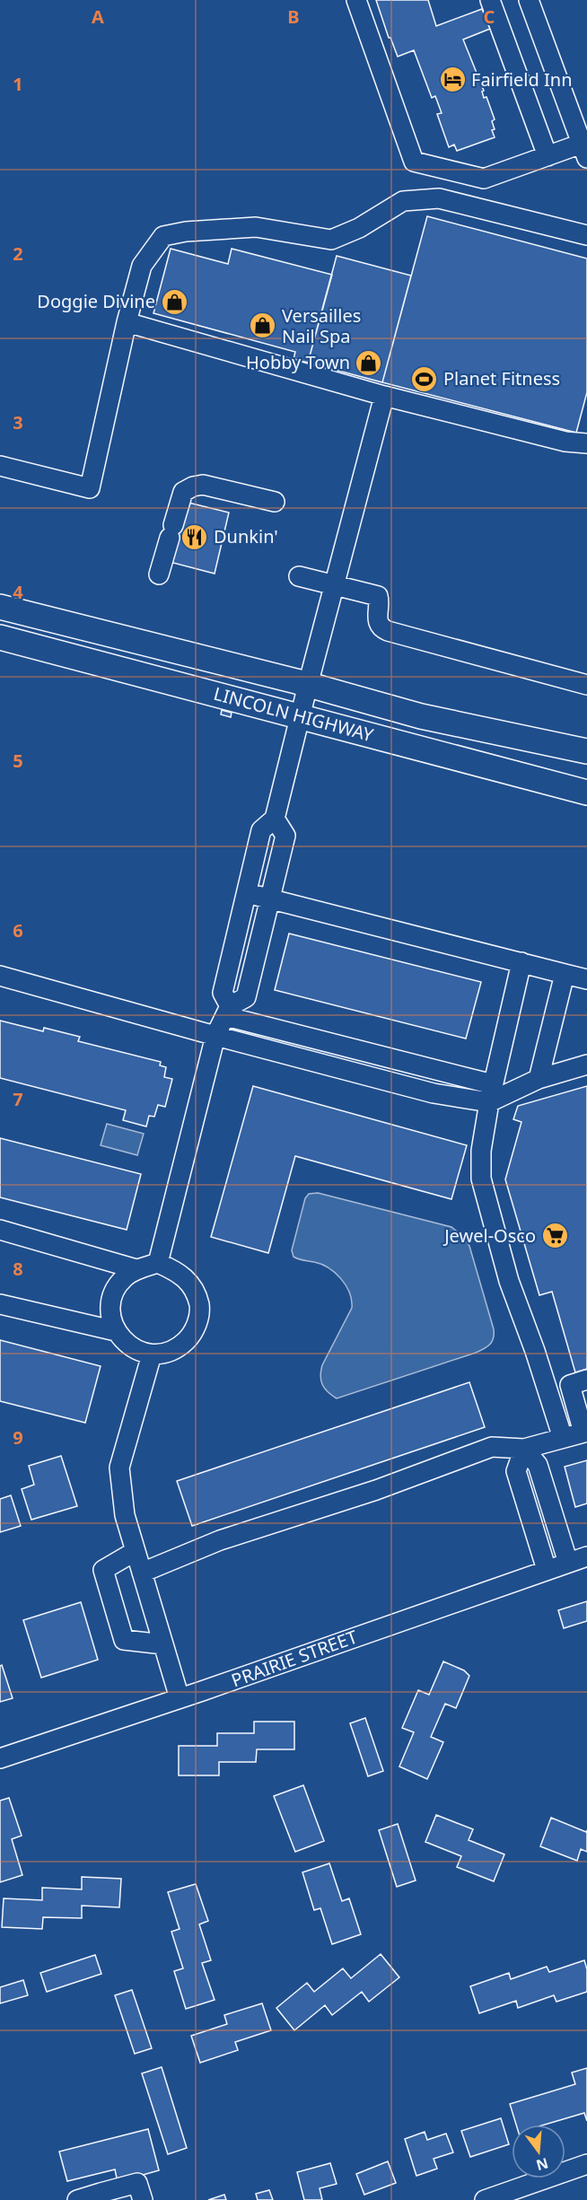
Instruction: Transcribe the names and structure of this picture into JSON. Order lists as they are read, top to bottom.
{
  "streets": {
    "main road": ["LINCOLN HIGHWAY"],
    "street": ["PRAIRIE STREET"]
  },
  "places": {
    "hotel": ["Fairfield Inn"],
    "shop": ["Doggie Divine", "Versailles Nail Spa", "Hobby Town"],
    "sports": ["Planet Fitness"],
    "restaurant": ["Dunkin'"],
    "supermarket": ["Jewel-Osco"]
  },
  "north": "bottom",
  "grid": {
    "columns": ["A", "B", "C"],
    "rows": [
      "1",
      "2",
      "3",
      "4",
      "5",
      "6",
      "7",
      "8",
      "9"
    ]
  }
}
